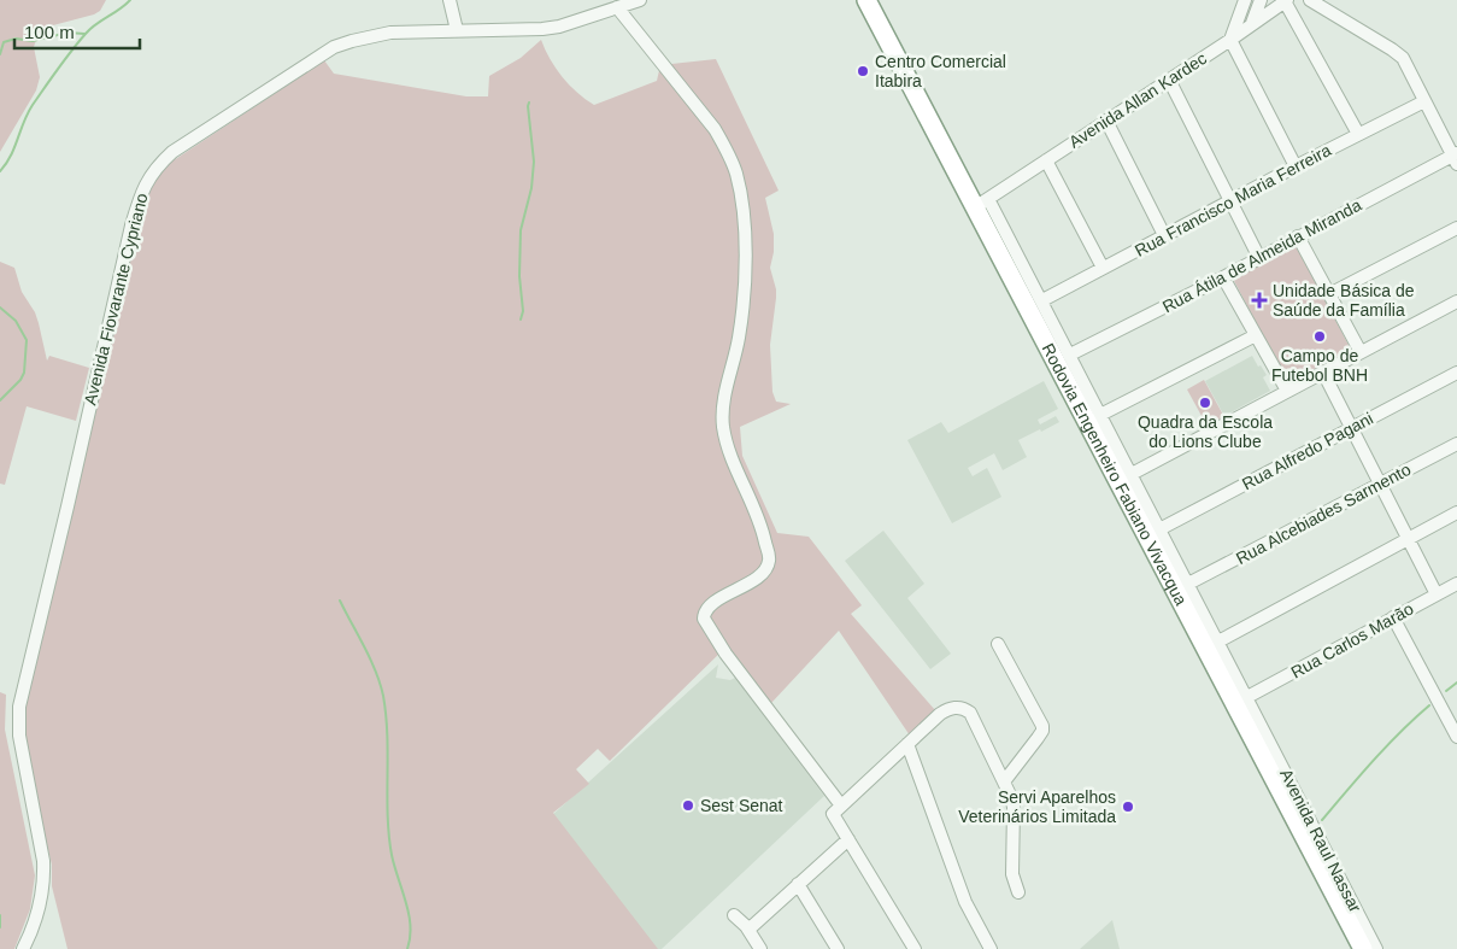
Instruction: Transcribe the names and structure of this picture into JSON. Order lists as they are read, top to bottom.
{
  "streets": {
    "highway": ["Rodovia Engenheiro Fabiano Vivacqua"],
    "street": [
      "Avenida Allan Kardec",
      "Rua Francisco Maria Ferreira",
      "Rua Átila de Almeida Miranda",
      "Avenida Fiovarante Cypriano",
      "Rua Alfredo Pagani",
      "Rua Alcebiades Sarmento",
      "Rua Carlos Marão",
      "Avenida Raul Nassar"
    ]
  },
  "crossings": [
    ["Avenida Allan Kardec", "Rodovia Engenheiro Fabiano Vivacqua"],
    ["Rodovia Engenheiro Fabiano Vivacqua", "Avenida Raul Nassar"]
  ],
  "places": {
    "other": [
      "Centro Comercial Itabira",
      "Campo de Futebol BNH",
      "Quadra da Escola do Lions Clube",
      "Sest Senat",
      "Servi Aparelhos Veterinários Limitada"
    ],
    "health": ["Unidade Básica de Saúde da Família"]
  },
  "scale_bar": "100 m"
}
